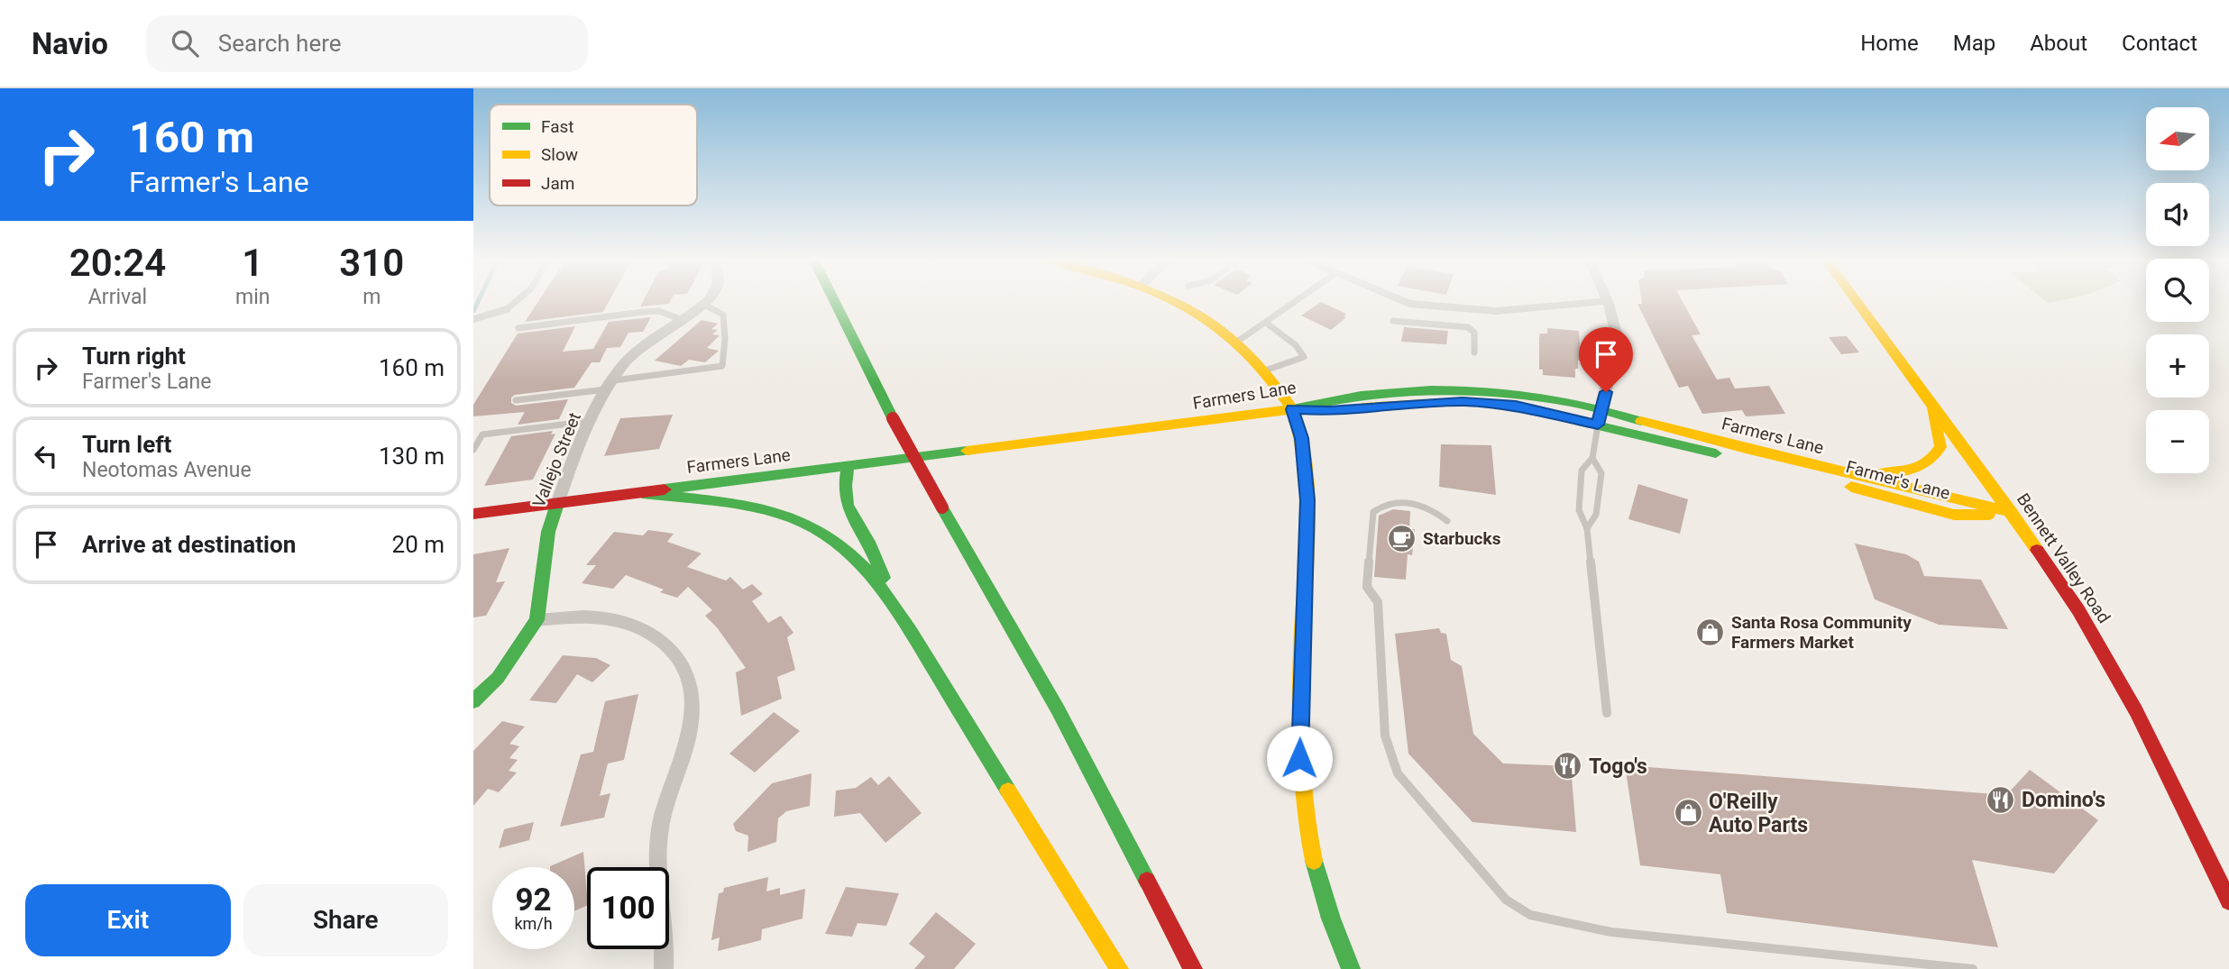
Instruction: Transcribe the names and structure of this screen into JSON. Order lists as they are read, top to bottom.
{
  "streets": {
    "main road": [
      "Farmers Lane",
      "Vallejo Street",
      "Farmer's Lane",
      "Bennett Valley Road"
    ]
  },
  "crossings": [
    ["Farmers Lane", "Vallejo Street"],
    ["Farmers Lane", "Farmer's Lane"],
    ["Farmers Lane", "Bennett Valley Road"],
    ["Farmer's Lane", "Bennett Valley Road"]
  ],
  "places": {
    "cafe": ["Starbucks"],
    "shop": ["Santa Rosa Community Farmers Market", "O'Reilly Auto Parts"],
    "restaurant": ["Togo's", "Domino's"]
  },
  "legend": ["Fast", "Slow", "Jam"],
  "north": "left",
  "page": {
    "header": "Navio",
    "search": "Search here",
    "nav": [
      "Home",
      "Map",
      "About",
      "Contact"
    ],
    "turn": ["160 m", "Farmer's Lane"],
    "map_buttons": ["+", "−"],
    "eta": [
      "20:24",
      "Arrival",
      "1",
      "min",
      "310",
      "m"
    ],
    "list": [
      {
        "name": "Turn right",
        "note": "Farmer's Lane",
        "value": "160 m"
      },
      {
        "name": "Turn left",
        "note": "Neotomas Avenue",
        "value": "130 m"
      },
      {
        "name": "Arrive at destination",
        "value": "20 m"
      }
    ],
    "speed": "92 km/h",
    "limit": "100",
    "buttons": ["Exit", "Share"]
  }
}
